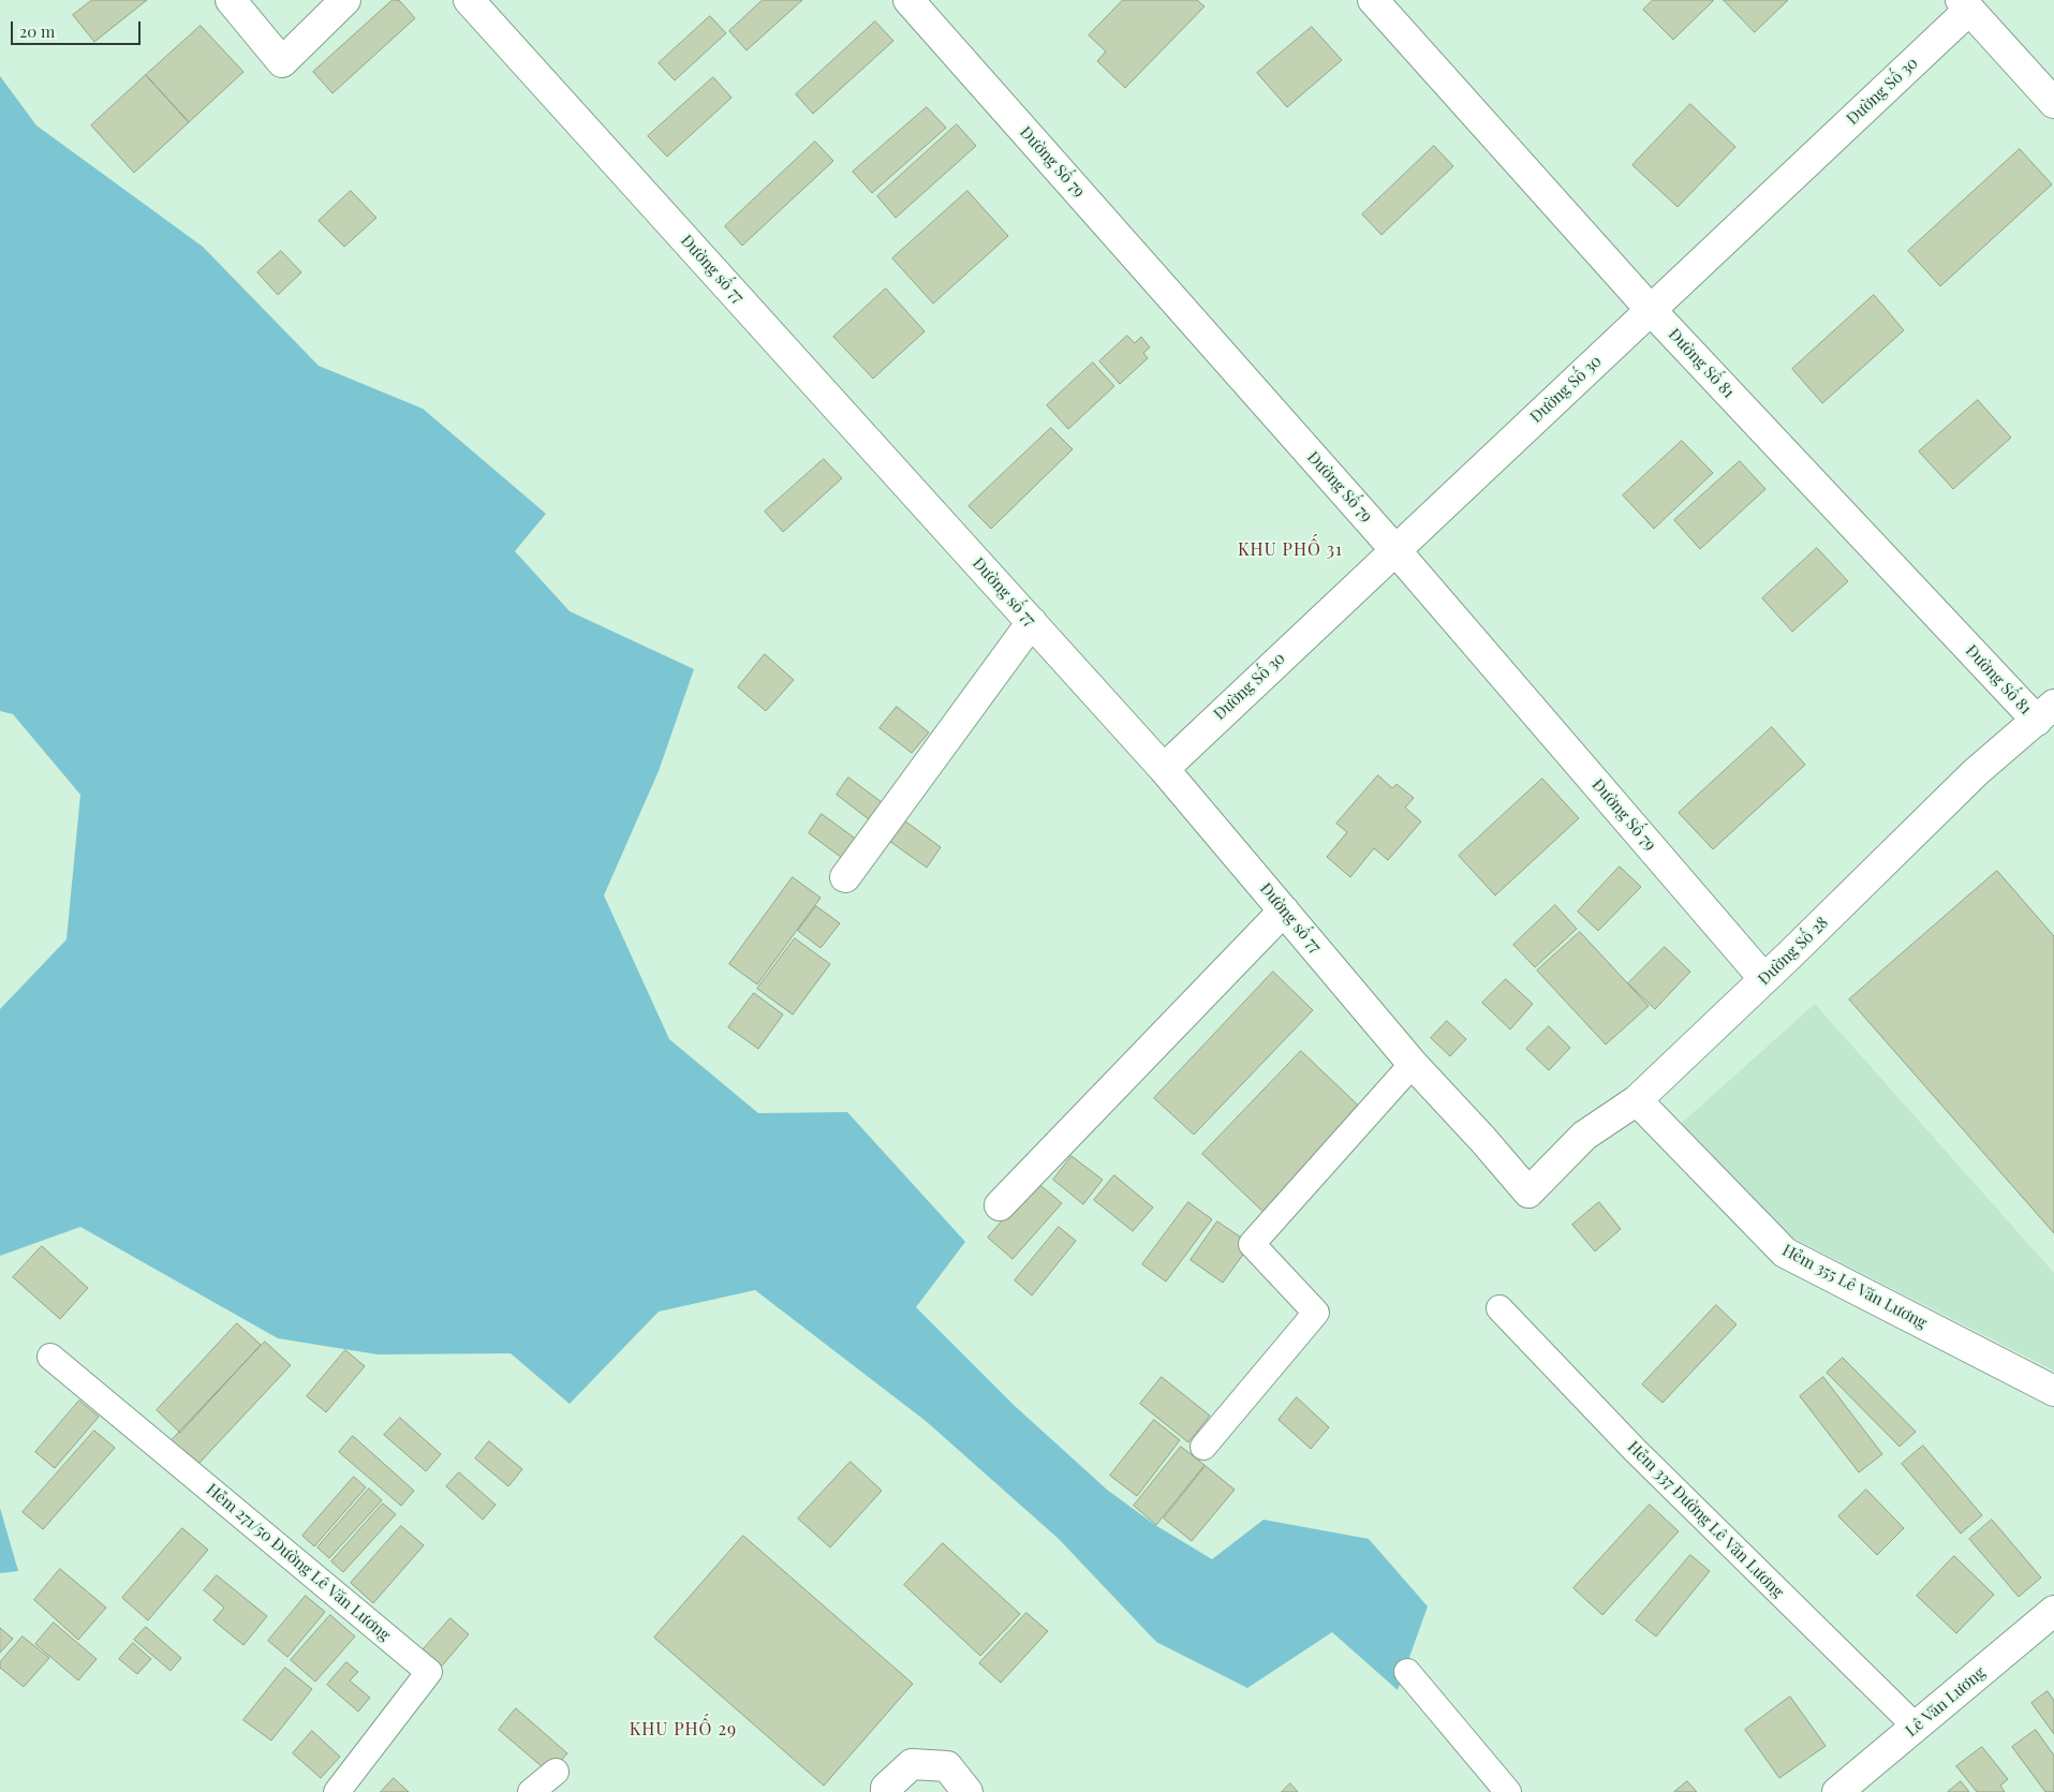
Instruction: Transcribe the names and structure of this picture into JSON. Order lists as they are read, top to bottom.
{
  "streets": {
    "street": [
      "Đường Số 30",
      "Đường Số 79",
      "Đường số 77",
      "Đường Số 81",
      "Đường Số 28",
      "Hẻm 355 Lê Văn Lương",
      "Lê Văn Lương"
    ],
    "lane": ["Hẻm 337 Đường Lê Văn Lương", "Hẻm 271/50 Đường Lê Văn Lương"]
  },
  "crossings": [
    ["Đường Số 30", "Đường Số 79"],
    ["Đường Số 30", "Đường số 77"],
    ["Đường Số 30", "Đường Số 81"],
    ["Đường Số 79", "Đường Số 28"],
    ["Đường số 77", "Đường Số 28"],
    ["Đường Số 81", "Đường Số 28"],
    ["Đường Số 28", "Hẻm 355 Lê Văn Lương"],
    ["Hẻm 337 Đường Lê Văn Lương", "Lê Văn Lương"]
  ],
  "districts": ["KHU PHỐ 31", "KHU PHỐ 29"],
  "scale_bar": "20 m"
}
